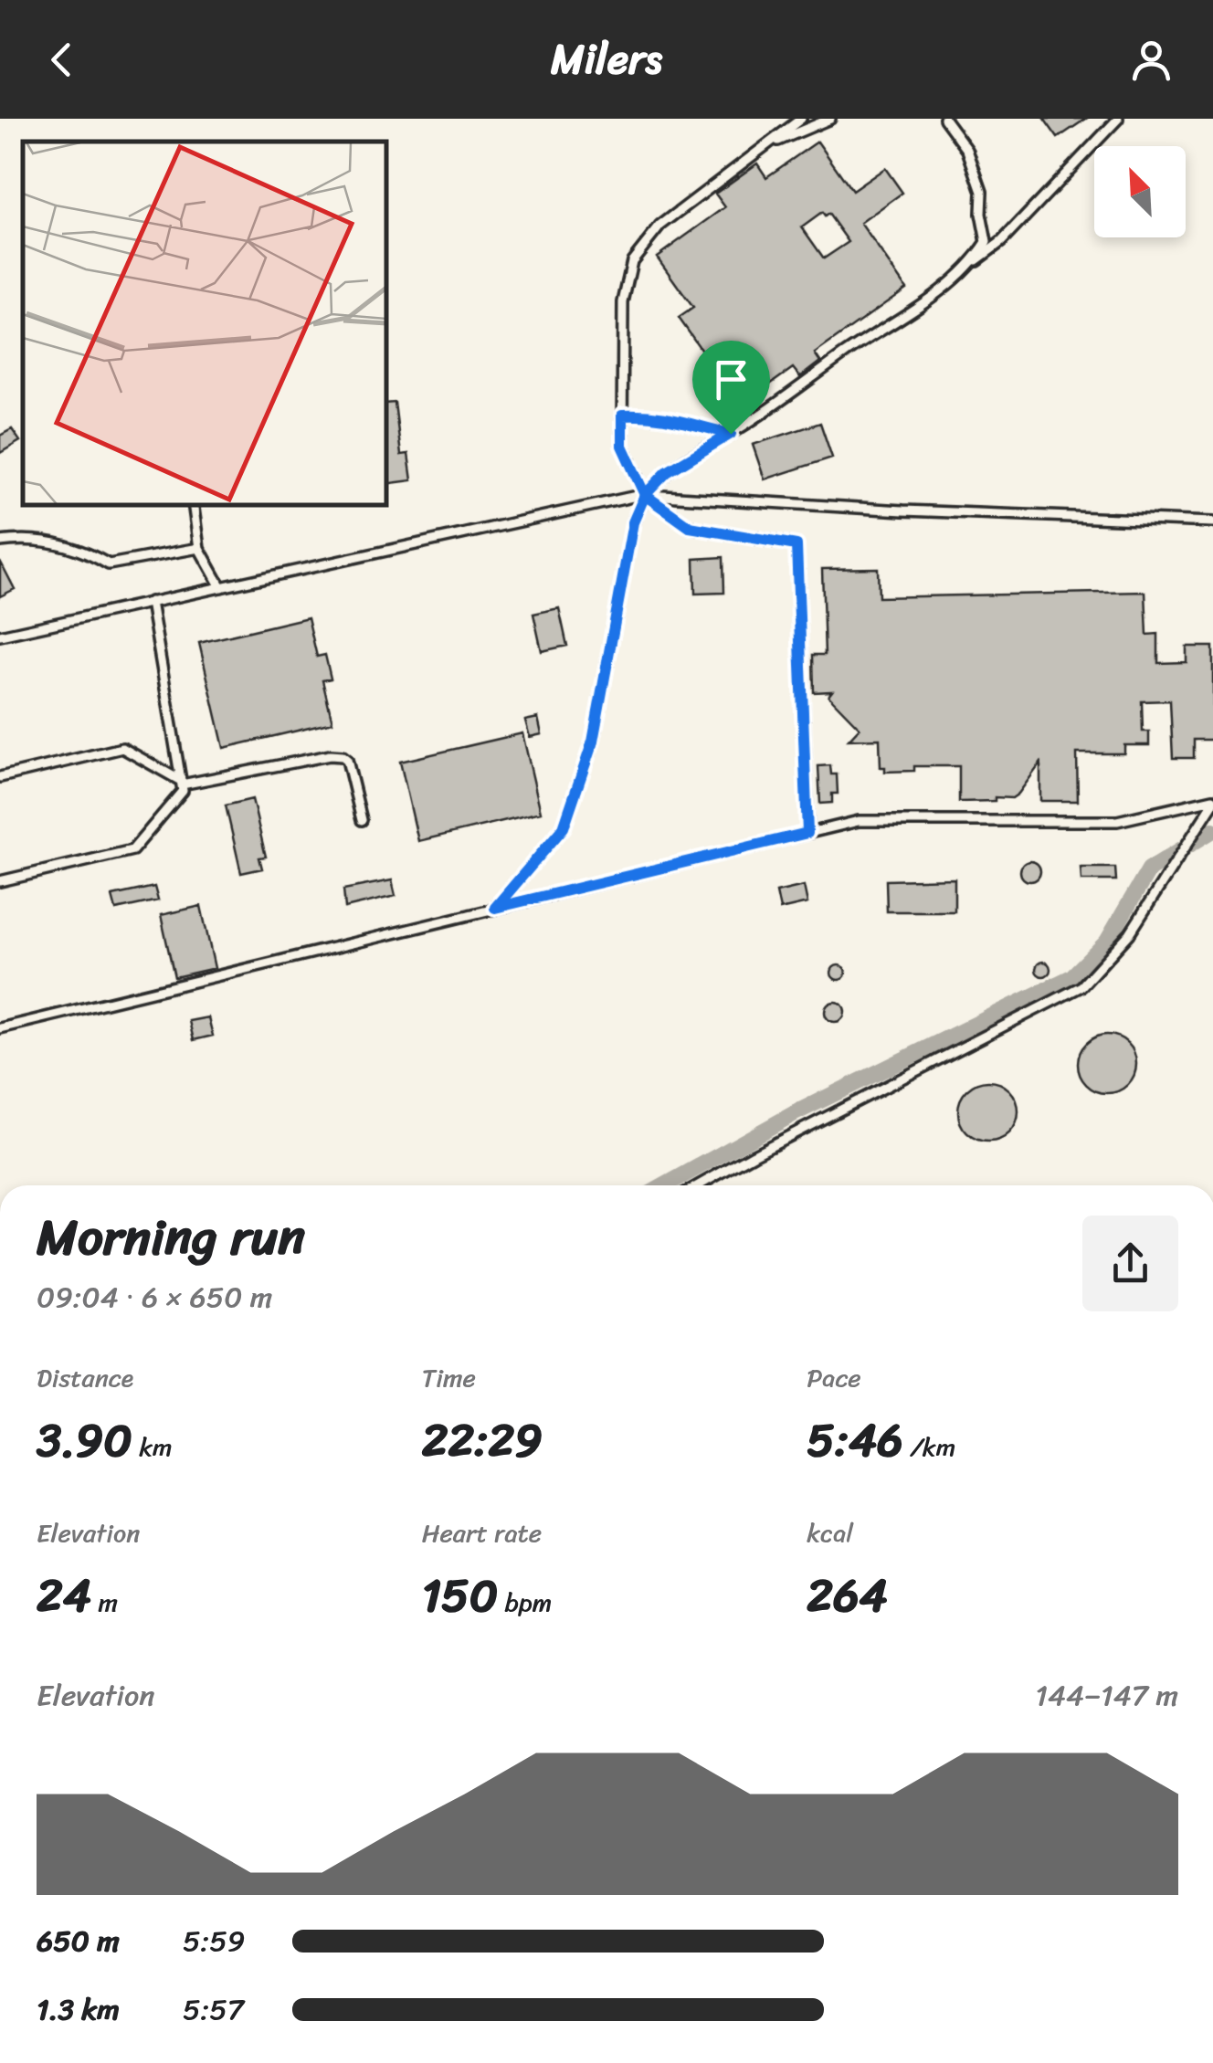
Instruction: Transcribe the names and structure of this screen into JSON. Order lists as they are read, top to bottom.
{
  "north": "top left",
  "page": {
    "header": "Milers",
    "heading": ["Morning run", "09:04 · 6 × 650 m"],
    "stats": [
      ["Distance", "3.90 km"],
      ["Time", "22:29"],
      ["Pace", "5:46 /km"],
      ["Elevation", "24 m"],
      ["Heart rate", "150 bpm"],
      ["kcal", "264"]
    ],
    "chart": ["Elevation", "144–147 m"],
    "list": [
      {
        "name": "650 m",
        "note": "5:59"
      },
      {
        "name": "1.3 km",
        "note": "5:57"
      }
    ]
  }
}
